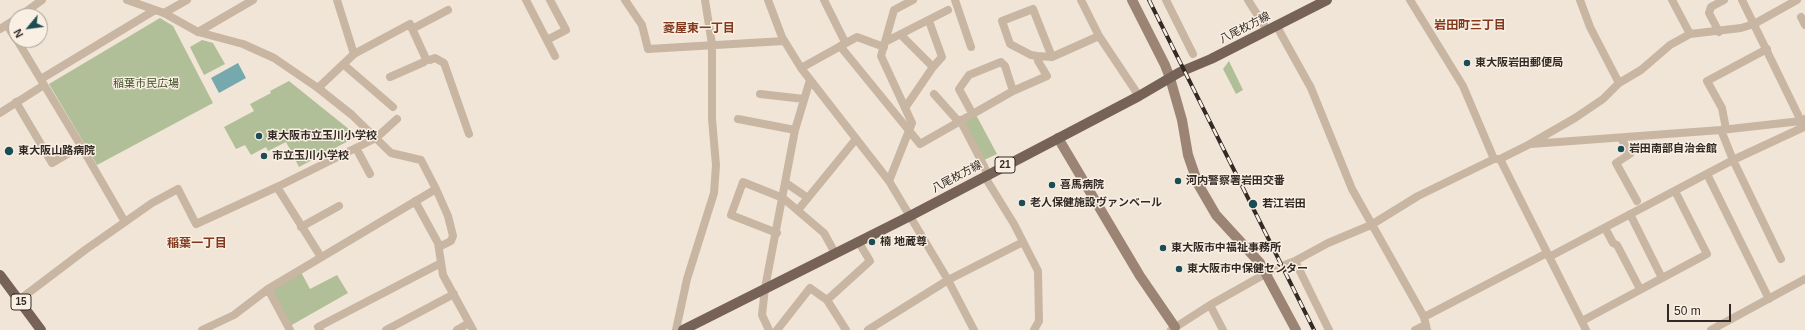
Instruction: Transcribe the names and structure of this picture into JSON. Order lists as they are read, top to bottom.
{
  "streets": {
    "main road": ["八尾枚方線", "21", "15"]
  },
  "districts": ["岩田町三丁目", "菱屋東一丁目", "稲葉一丁目"],
  "parks": ["稲葉市民広場"],
  "places": [
    "東大阪岩田郵便局",
    "東大阪市立玉川小学校",
    "岩田南部自治会館",
    "東大阪山路病院",
    "市立玉川小学校",
    "河内警察署岩田交番",
    "喜馬病院",
    "老人保健施設ヴァンベール",
    "若江岩田",
    "楠 地蔵尊",
    "東大阪市中福祉事務所",
    "東大阪市中保健センター"
  ],
  "scale_bar": "50 m",
  "north": "bottom left"
}
